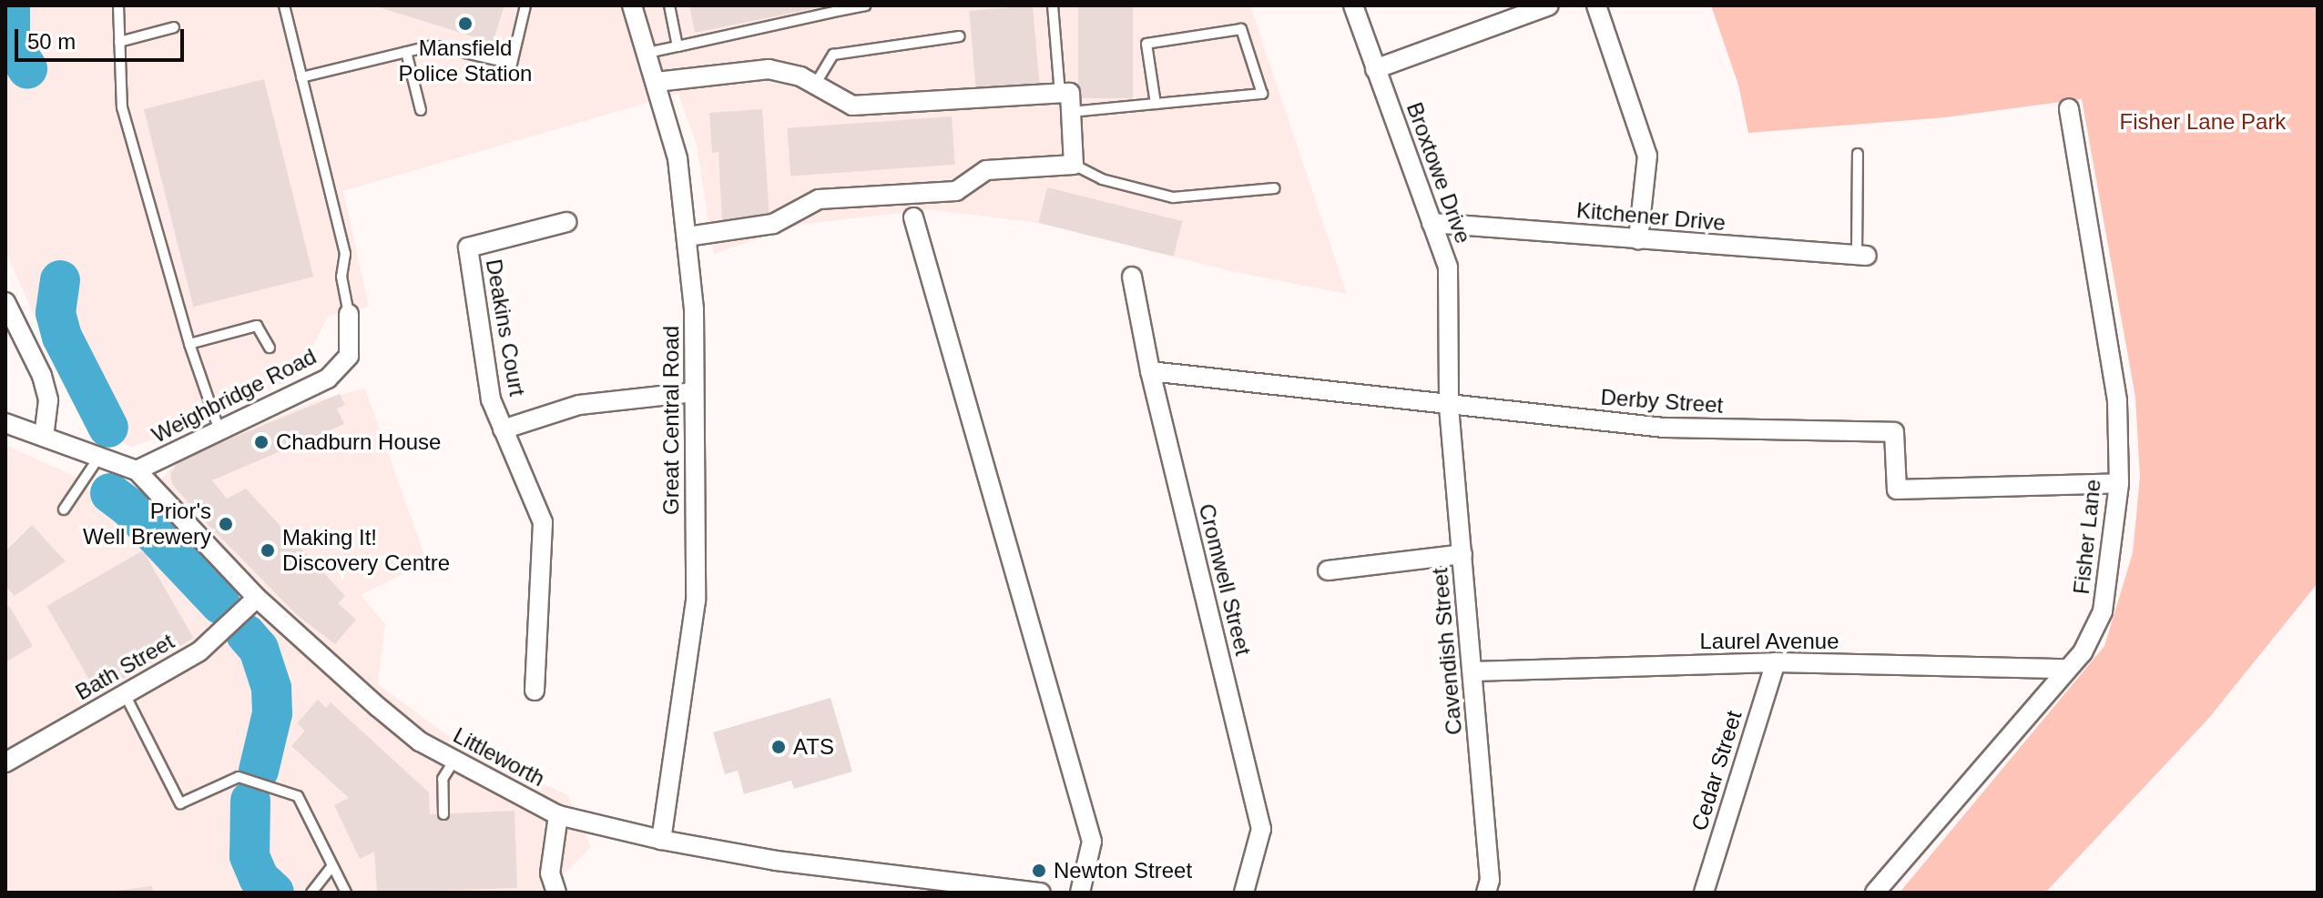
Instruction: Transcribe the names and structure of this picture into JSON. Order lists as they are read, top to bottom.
{
  "streets": {
    "street": [
      "Broxtowe Drive",
      "Kitchener Drive",
      "Deakins Court",
      "Weighbridge Road",
      "Derby Street",
      "Great Central Road",
      "Fisher Lane",
      "Cromwell Street",
      "Laurel Avenue",
      "Cavendish Street",
      "Bath Street",
      "Littleworth",
      "Cedar Street"
    ]
  },
  "crossings": [
    ["Broxtowe Drive", "Kitchener Drive"],
    ["Broxtowe Drive", "Derby Street"],
    ["Broxtowe Drive", "Cavendish Street"],
    ["Deakins Court", "Great Central Road"],
    ["Weighbridge Road", "Littleworth"],
    ["Derby Street", "Fisher Lane"],
    ["Derby Street", "Cromwell Street"],
    ["Derby Street", "Cavendish Street"],
    ["Great Central Road", "Littleworth"],
    ["Fisher Lane", "Laurel Avenue"],
    ["Laurel Avenue", "Cavendish Street"],
    ["Laurel Avenue", "Cedar Street"],
    ["Bath Street", "Littleworth"]
  ],
  "parks": ["Fisher Lane Park"],
  "places": [
    "Mansfield Police Station",
    "Chadburn House",
    "Prior's Well Brewery",
    "Making It! Discovery Centre",
    "ATS",
    "Newton Street"
  ],
  "scale_bar": "50 m"
}
